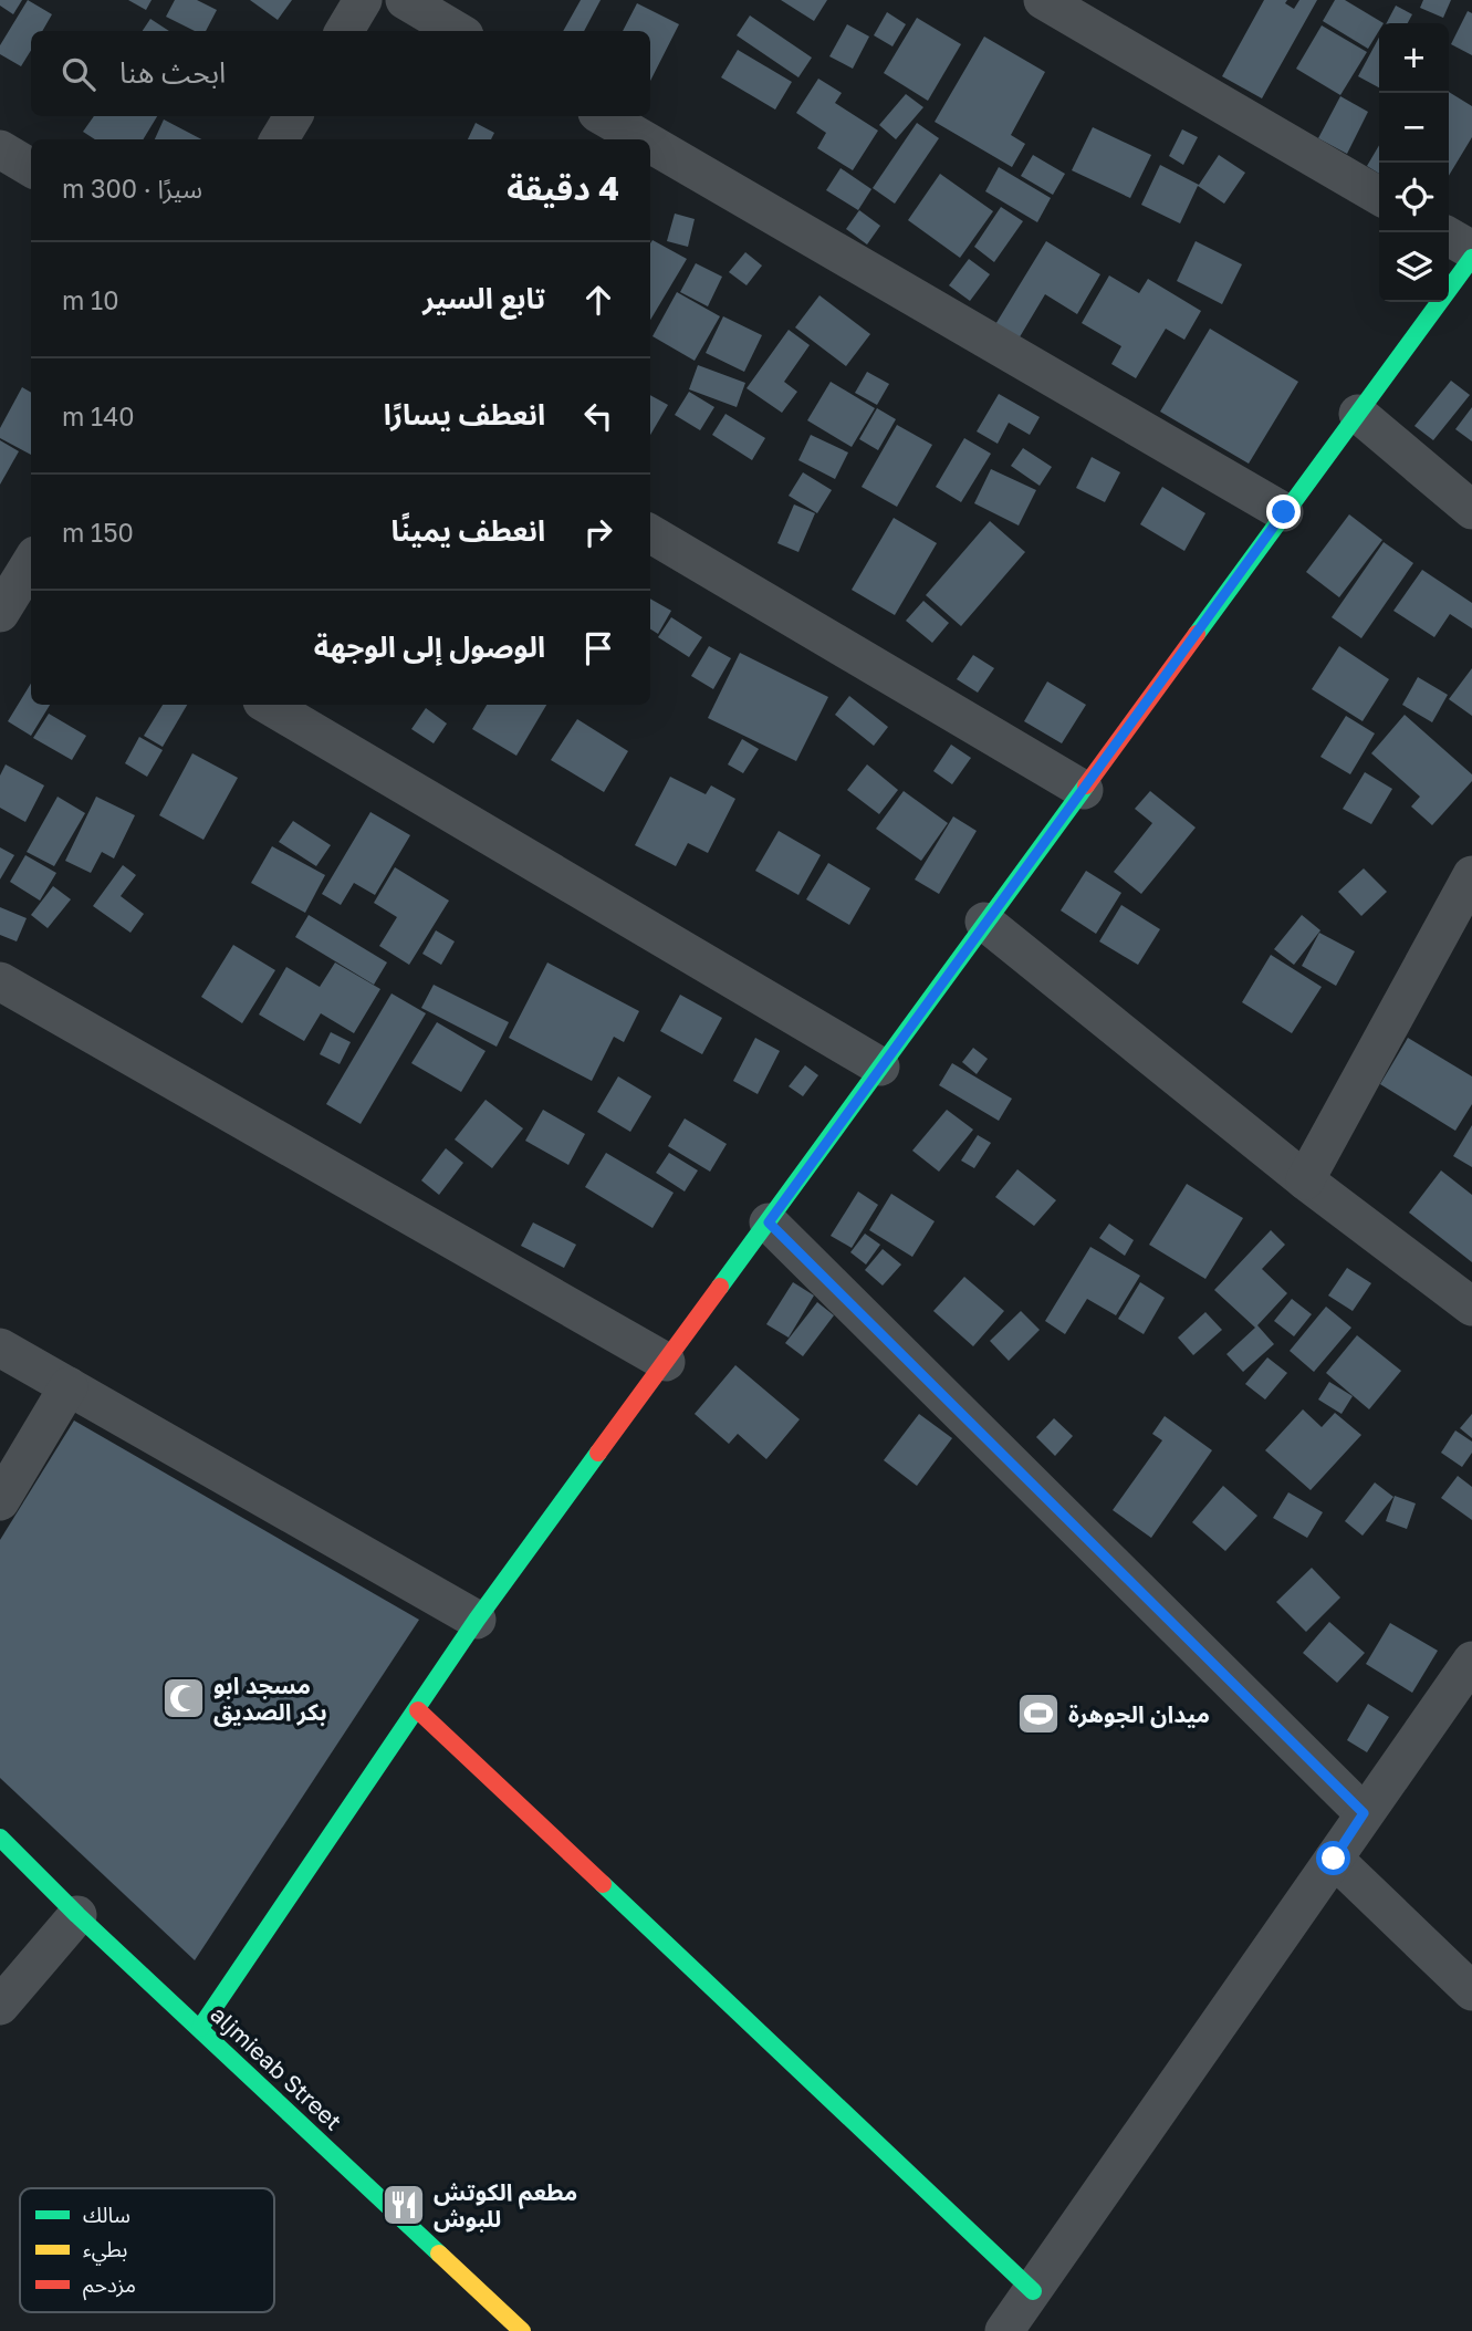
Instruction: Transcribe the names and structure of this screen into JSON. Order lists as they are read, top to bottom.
{
  "streets": {
    "street": ["aljmieab Street"]
  },
  "places": {
    "mosque": ["مسجد ابو بكر الصديق"],
    "sports": ["ميدان الجوهرة"],
    "restaurant": ["مطعم الكوتش للبوش"]
  },
  "legend": ["سالك", "بطيء", "مزدحم"],
  "page": {
    "map_buttons": ["+", "−"],
    "search": "ابحث هنا",
    "heading": ["4 دقيقة", "سيرًا · 300 m"],
    "list": [
      ["تابع السير", "10 m"],
      ["انعطف يسارًا", "140 m"],
      ["انعطف يمينًا", "150 m"],
      "الوصول إلى الوجهة"
    ]
  }
}
